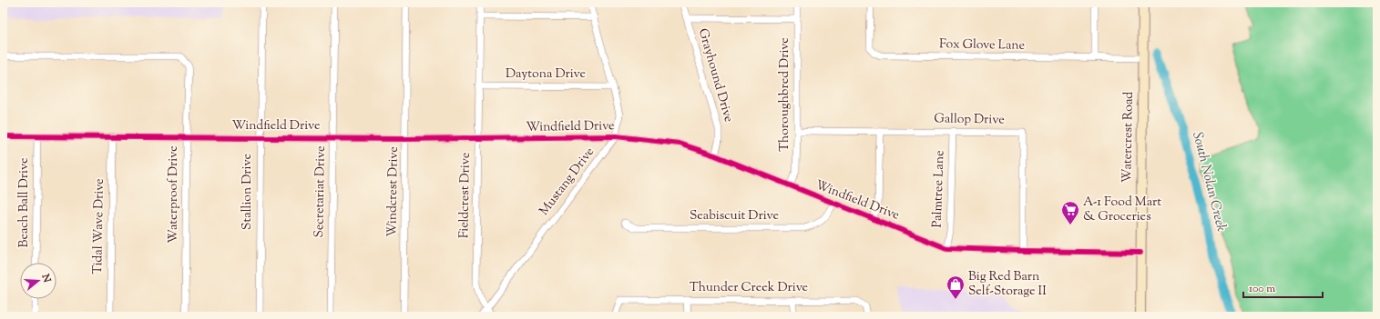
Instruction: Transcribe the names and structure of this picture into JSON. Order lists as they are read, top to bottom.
{
  "streets": {
    "street": [
      "Fox Glove Lane",
      "Daytona Drive",
      "Grayhound Drive",
      "Thoroughbred Drive",
      "Gallop Drive",
      "Windfield Drive",
      "Watercrest Road",
      "Mustang Drive",
      "Palmtree Lane",
      "Stallion Drive",
      "Secretariat Drive",
      "Windcrest Drive",
      "Waterproof Drive",
      "Fieldcrest Drive",
      "Beach Ball Drive",
      "Seabiscuit Drive",
      "Tidal Wave Drive",
      "Thunder Creek Drive"
    ]
  },
  "crossings": [
    ["Fox Glove Lane", "Watercrest Road"],
    ["Daytona Drive", "Mustang Drive"],
    ["Daytona Drive", "Fieldcrest Drive"],
    ["Grayhound Drive", "Windfield Drive"],
    ["Thoroughbred Drive", "Gallop Drive"],
    ["Thoroughbred Drive", "Windfield Drive"],
    ["Gallop Drive", "Windfield Drive"],
    ["Gallop Drive", "Palmtree Lane"],
    ["Windfield Drive", "Watercrest Road"],
    ["Windfield Drive", "Mustang Drive"],
    ["Windfield Drive", "Palmtree Lane"],
    ["Windfield Drive", "Stallion Drive"],
    ["Windfield Drive", "Secretariat Drive"],
    ["Windfield Drive", "Windcrest Drive"],
    ["Windfield Drive", "Waterproof Drive"],
    ["Windfield Drive", "Fieldcrest Drive"],
    ["Windfield Drive", "Beach Ball Drive"],
    ["Windfield Drive", "Seabiscuit Drive"],
    ["Windfield Drive", "Tidal Wave Drive"],
    ["Mustang Drive", "Fieldcrest Drive"]
  ],
  "water": ["South Nolan Creek"],
  "places": {
    "supermarket": ["A-1 Food Mart & Groceries"],
    "shop": ["Big Red Barn Self-Storage II"]
  },
  "scale_bar": "100 m",
  "north": "right"
}
